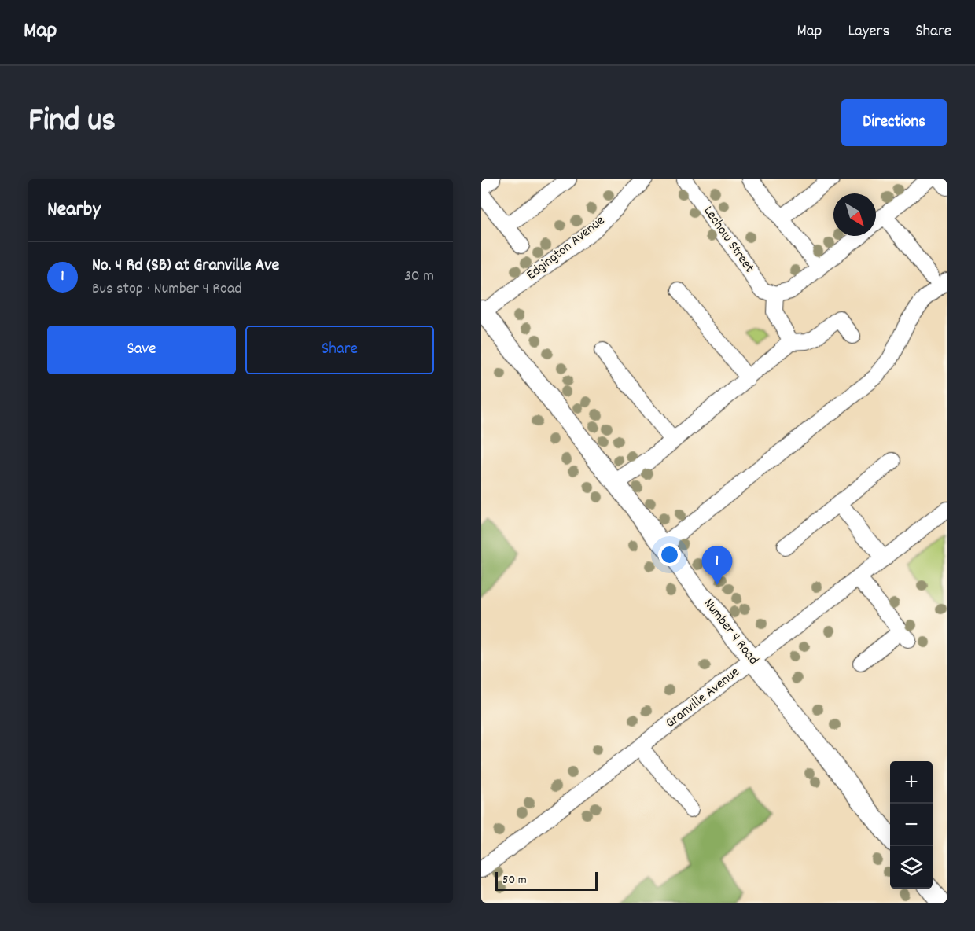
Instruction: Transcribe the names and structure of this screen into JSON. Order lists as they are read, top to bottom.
{
  "streets": {
    "main road": ["Number 4 Road"],
    "street": ["Lechow Street", "Edgington Avenue", "Granville Avenue"]
  },
  "crossings": [
    ["Edgington Avenue", "Number 4 Road"],
    ["Number 4 Road", "Granville Avenue"]
  ],
  "scale_bar": "50 m",
  "north": "bottom right",
  "page": {
    "header": "Map",
    "nav": ["Map", "Layers", "Share"],
    "title": "Find us",
    "buttons": [
      "Directions",
      ["Save", "Share"]
    ],
    "heading": "Nearby",
    "list": [
      {
        "mark": "1",
        "name": "No. 4 Rd (SB) at Granville Ave",
        "note": "Bus stop · Number 4 Road",
        "value": "30 m"
      }
    ],
    "pins": "1",
    "map_buttons": ["+", "−"],
    "scale": "50 m"
  }
}
